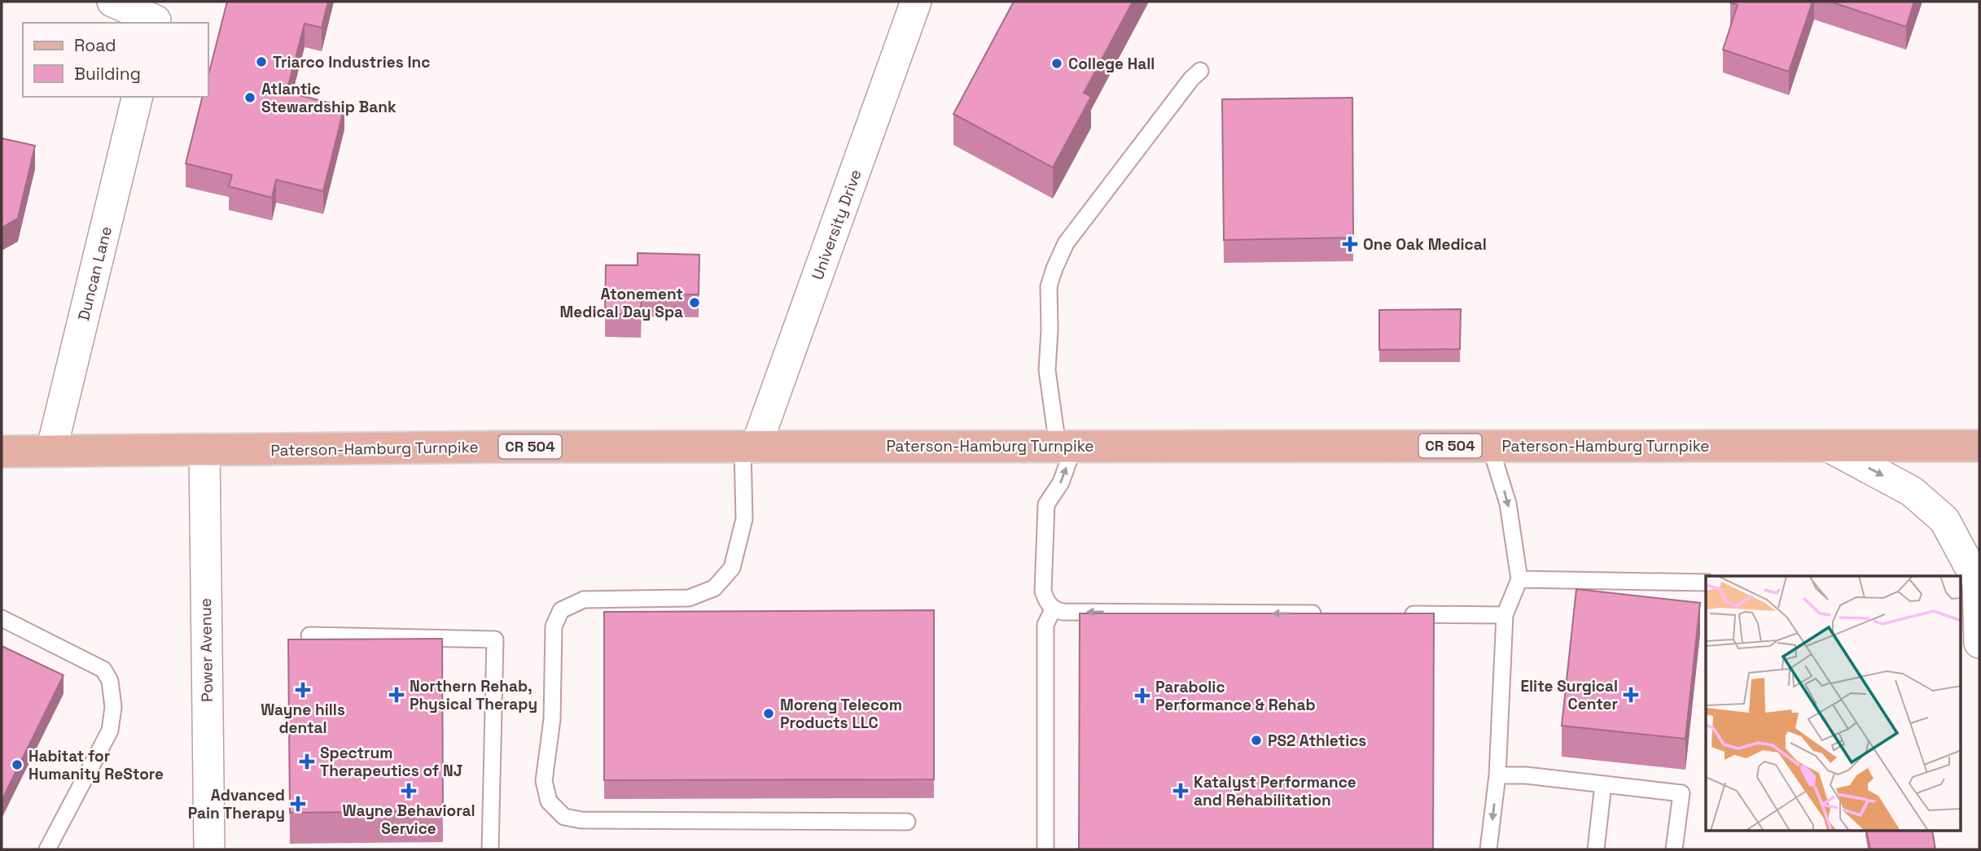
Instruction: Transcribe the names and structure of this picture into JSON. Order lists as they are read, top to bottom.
{
  "streets": {
    "main road": ["Paterson-Hamburg Turnpike", "CR 504"],
    "street": ["University Drive", "Duncan Lane", "Power Avenue"]
  },
  "crossings": [
    ["University Drive", "Paterson-Hamburg Turnpike"],
    ["Duncan Lane", "Paterson-Hamburg Turnpike"],
    ["Paterson-Hamburg Turnpike", "Power Avenue"]
  ],
  "places": {
    "other": [
      "Triarco Industries Inc",
      "College Hall",
      "Atlantic Stewardship Bank",
      "Atonement Medical Day Spa",
      "Moreng Telecom Products LLC",
      "PS2 Athletics",
      "Habitat for Humanity ReStore"
    ],
    "health": [
      "One Oak Medical",
      "Wayne hills dental",
      "Northern Rehab, Physical Therapy",
      "Elite Surgical Center",
      "Parabolic Performance & Rehab",
      "Spectrum Therapeutics of NJ",
      "Wayne Behavioral Service",
      "Katalyst Performance and Rehabilitation",
      "Advanced Pain Therapy"
    ]
  },
  "legend": ["Road", "Building"]
}
